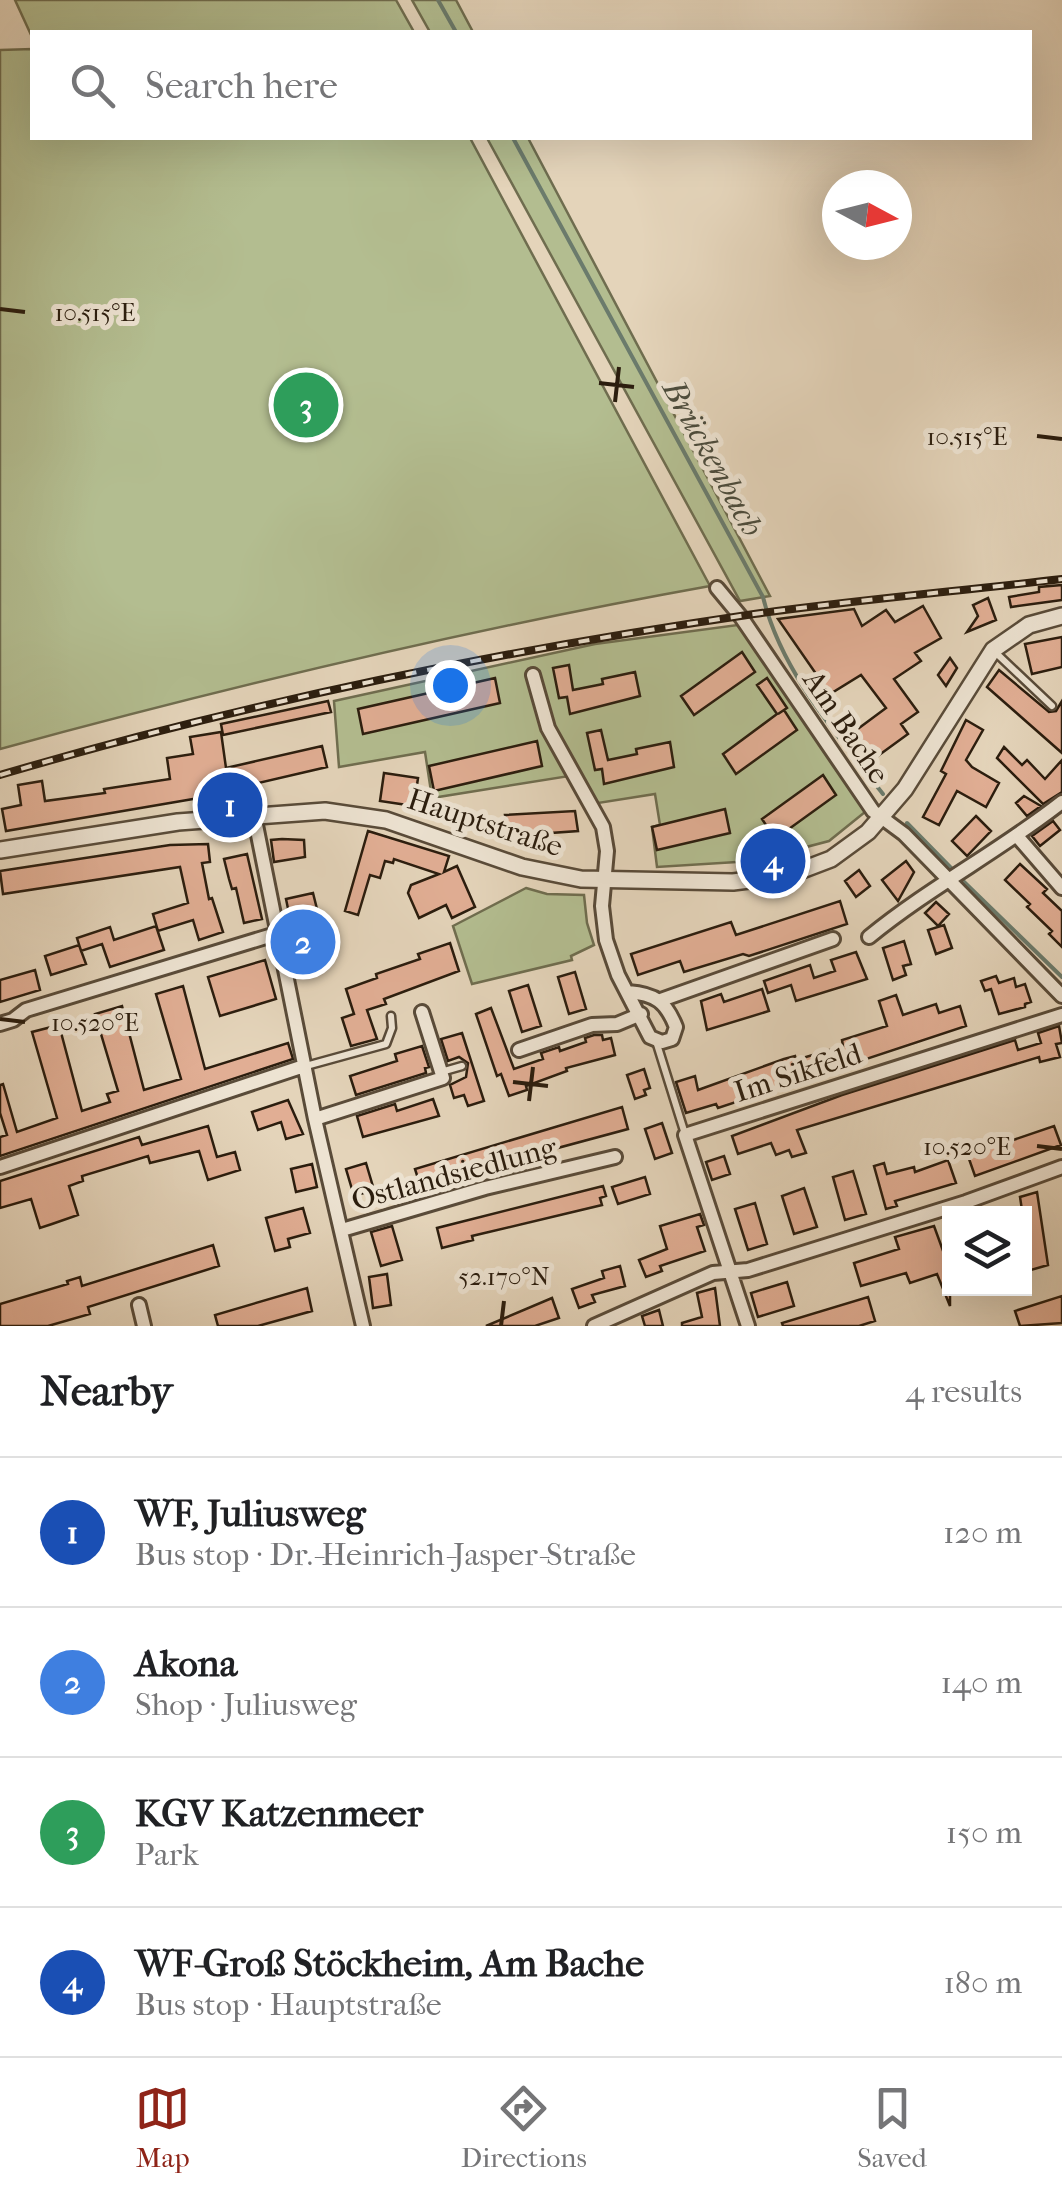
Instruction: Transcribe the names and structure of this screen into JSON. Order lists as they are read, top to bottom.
{
  "streets": {
    "street": [
      "Am Bache",
      "Hauptstraße",
      "Im Sikfeld",
      "Ostlandsiedlung"
    ]
  },
  "crossings": [
    ["Am Bache", "Hauptstraße"]
  ],
  "water": ["Brückenbach"],
  "north": "right",
  "page": {
    "search": "Search here",
    "pins": [
      "3",
      "1",
      "4",
      "2"
    ],
    "heading": ["Nearby", "4 results"],
    "list": [
      {
        "mark": "1",
        "name": "WF, Juliusweg",
        "note": "Bus stop · Dr.-Heinrich-Jasper-Straße",
        "value": "120 m"
      },
      {
        "mark": "2",
        "name": "Akona",
        "note": "Shop · Juliusweg",
        "value": "140 m"
      },
      {
        "mark": "3",
        "name": "KGV Katzenmeer",
        "note": "Park",
        "value": "150 m"
      },
      {
        "mark": "4",
        "name": "WF-Groß Stöckheim, Am Bache",
        "note": "Bus stop · Hauptstraße",
        "value": "180 m"
      }
    ],
    "nav": ["Map", "Directions", "Saved"]
  },
  "coordinates": ["10.515°E", "10.520°E", "52.170°N"]
}
